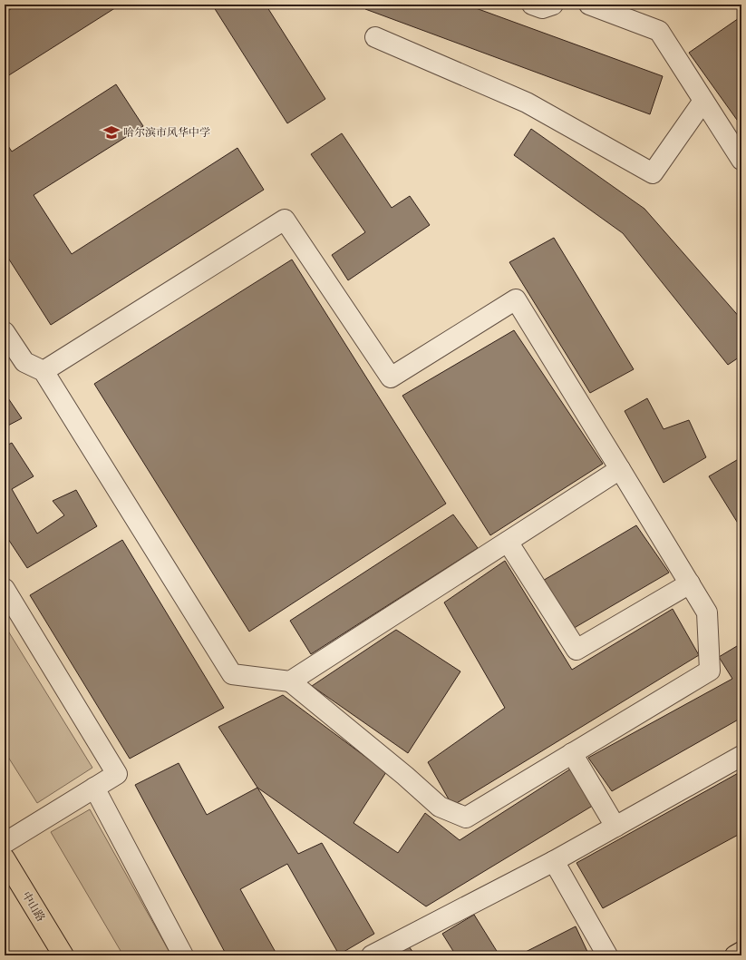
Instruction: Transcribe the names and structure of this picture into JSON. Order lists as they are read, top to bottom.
{
  "streets": {
    "main road": ["中山路"]
  },
  "places": {
    "school or university": ["哈尔滨市风华中学"]
  }
}
